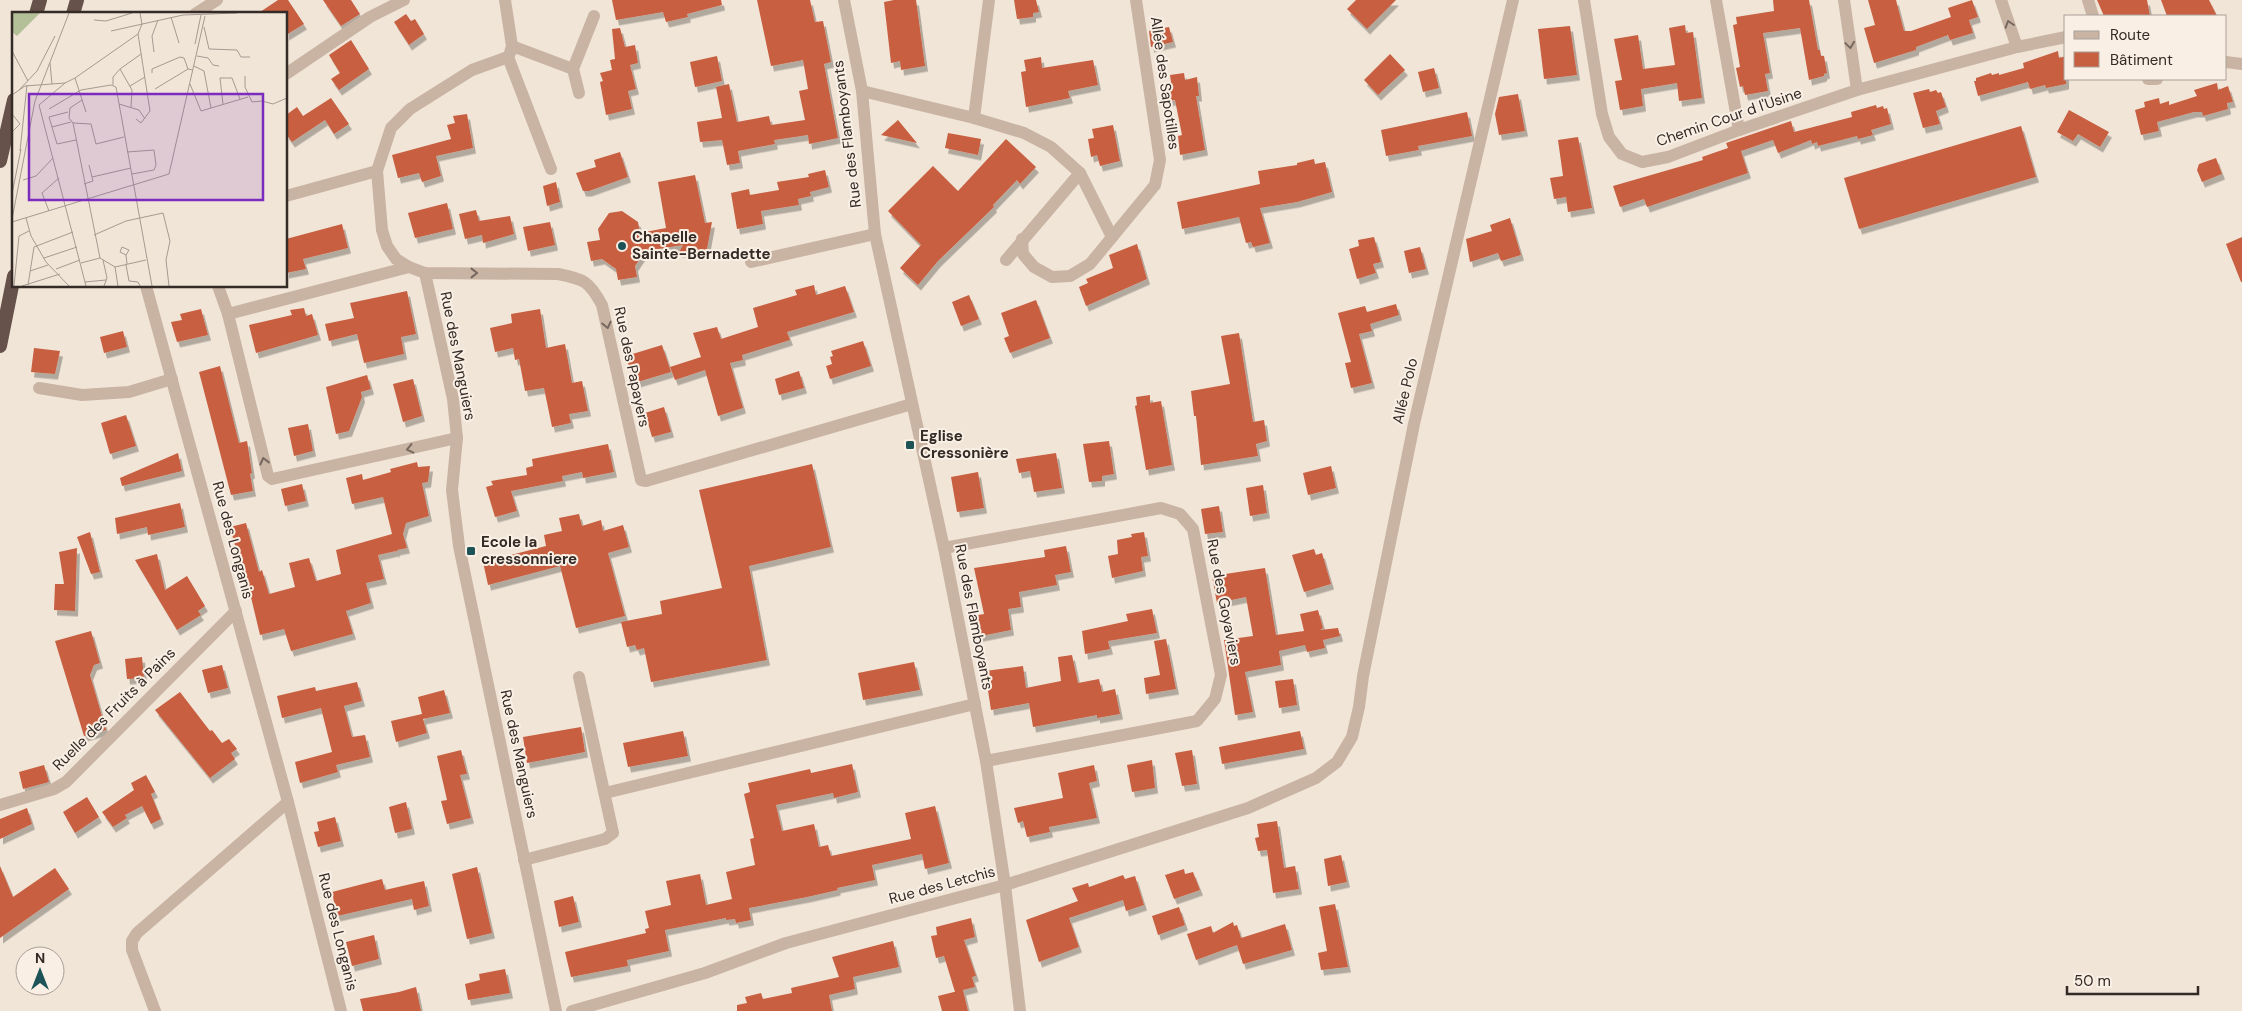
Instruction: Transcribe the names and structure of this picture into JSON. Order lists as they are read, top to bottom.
{
  "streets": {
    "street": [
      "Allée des Sapotilles",
      "Chemin Cour d l'Usine",
      "Rue des Flamboyants",
      "Rue des Manguiers",
      "Rue des Papayers",
      "Allée Polo",
      "Rue des Longanis",
      "Rue des Goyaviers",
      "Ruelle des Fruits à Pains",
      "Rue des Letchis"
    ]
  },
  "crossings": [
    ["Rue des Flamboyants", "Rue des Papayers"],
    ["Rue des Flamboyants", "Rue des Goyaviers"],
    ["Rue des Flamboyants", "Rue des Letchis"],
    ["Rue des Manguiers", "Rue des Papayers"],
    ["Allée Polo", "Rue des Letchis"],
    ["Rue des Longanis", "Ruelle des Fruits à Pains"]
  ],
  "places": {
    "other": ["Chapelle Sainte-Bernadette"],
    "transit": ["Eglise Cressonière", "Ecole la cressonniere"]
  },
  "legend": ["Route", "Bâtiment"],
  "scale_bar": "50 m",
  "north": "top"
}
